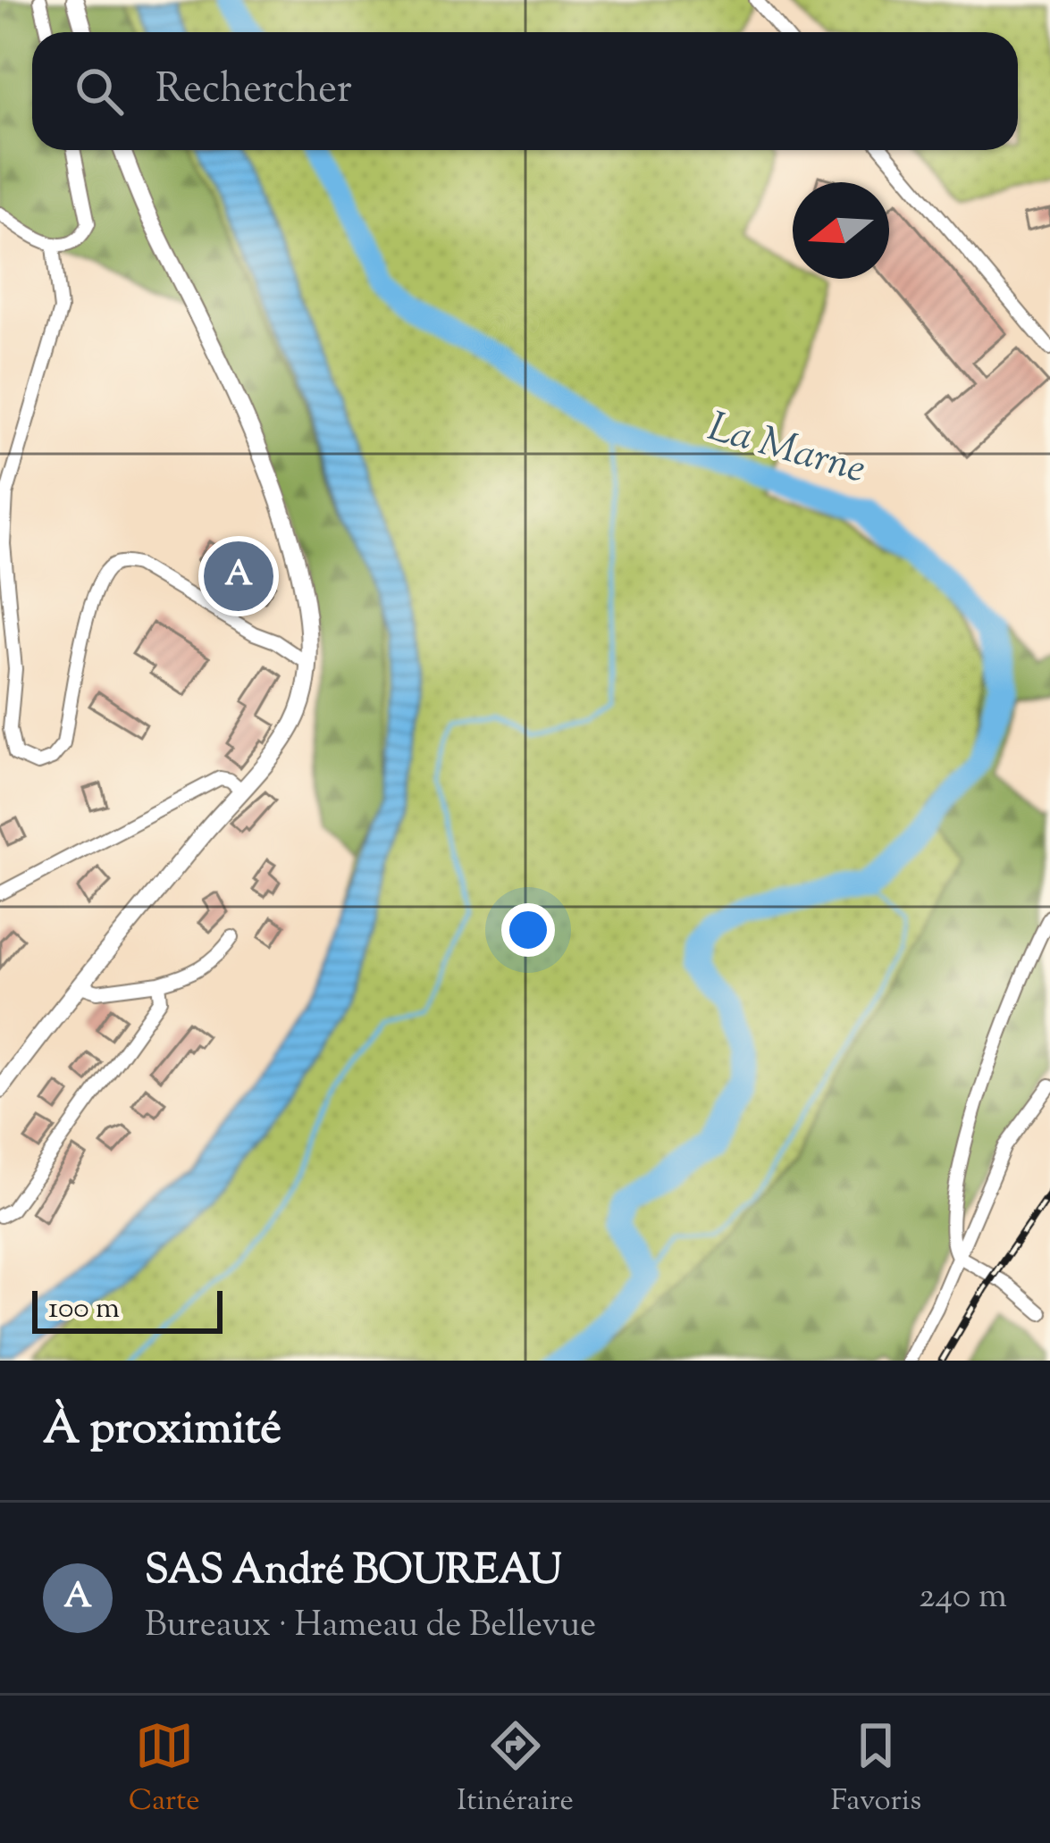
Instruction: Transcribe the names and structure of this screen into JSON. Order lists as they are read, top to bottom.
{
  "water": ["La Marne"],
  "scale_bar": "100 m",
  "north": "left",
  "page": {
    "search": "Rechercher",
    "pins": "A",
    "scale": "100 m",
    "heading": "À proximité",
    "list": [
      {
        "mark": "A",
        "name": "SAS André BOUREAU",
        "note": "Bureaux · Hameau de Bellevue",
        "value": "240 m"
      }
    ],
    "nav": ["Carte", "Itinéraire", "Favoris"]
  }
}
